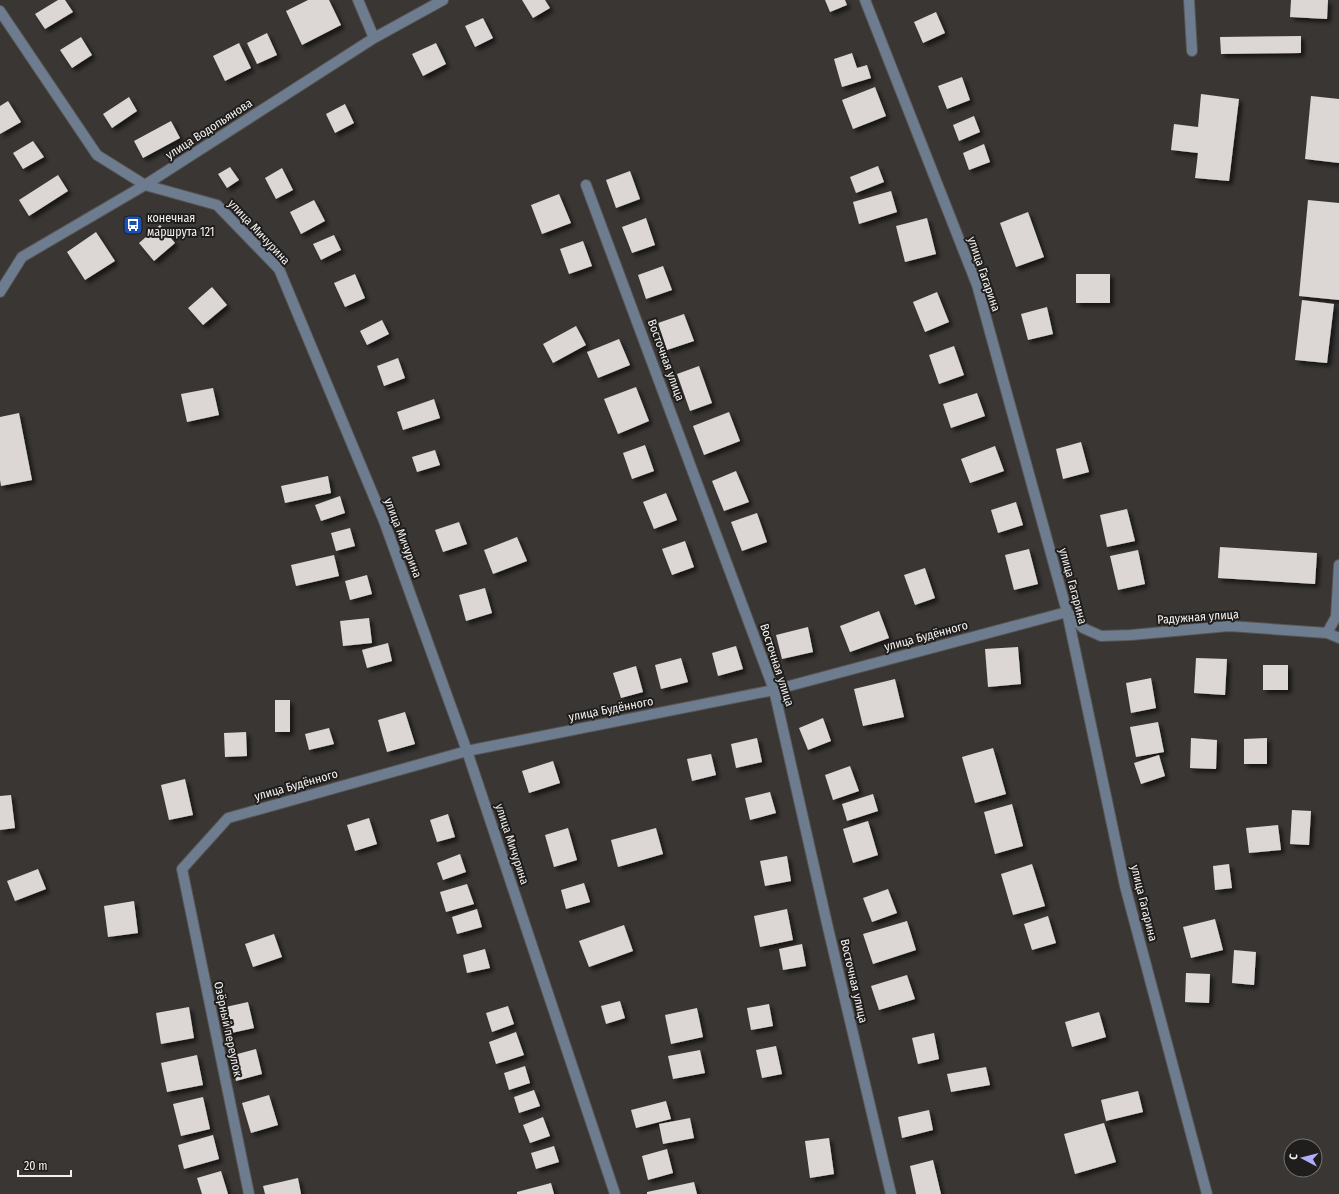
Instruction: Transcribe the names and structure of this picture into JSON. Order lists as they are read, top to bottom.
{
  "streets": {
    "street": [
      "улица Водопьянова",
      "улица Мичурина",
      "улица Гагарина",
      "Восточная улица",
      "Радужная улица",
      "улица Будённого",
      "Озёрный переулок"
    ]
  },
  "crossings": [
    ["улица Водопьянова", "улица Мичурина"],
    ["улица Мичурина", "улица Будённого"],
    ["улица Гагарина", "Радужная улица"],
    ["улица Гагарина", "улица Будённого"],
    ["Восточная улица", "улица Будённого"],
    ["Радужная улица", "улица Будённого"],
    ["улица Будённого", "Озёрный переулок"]
  ],
  "places": {
    "bus stop": ["конечная маршрута 121"]
  },
  "scale_bar": "20 m",
  "north": "left"
}
